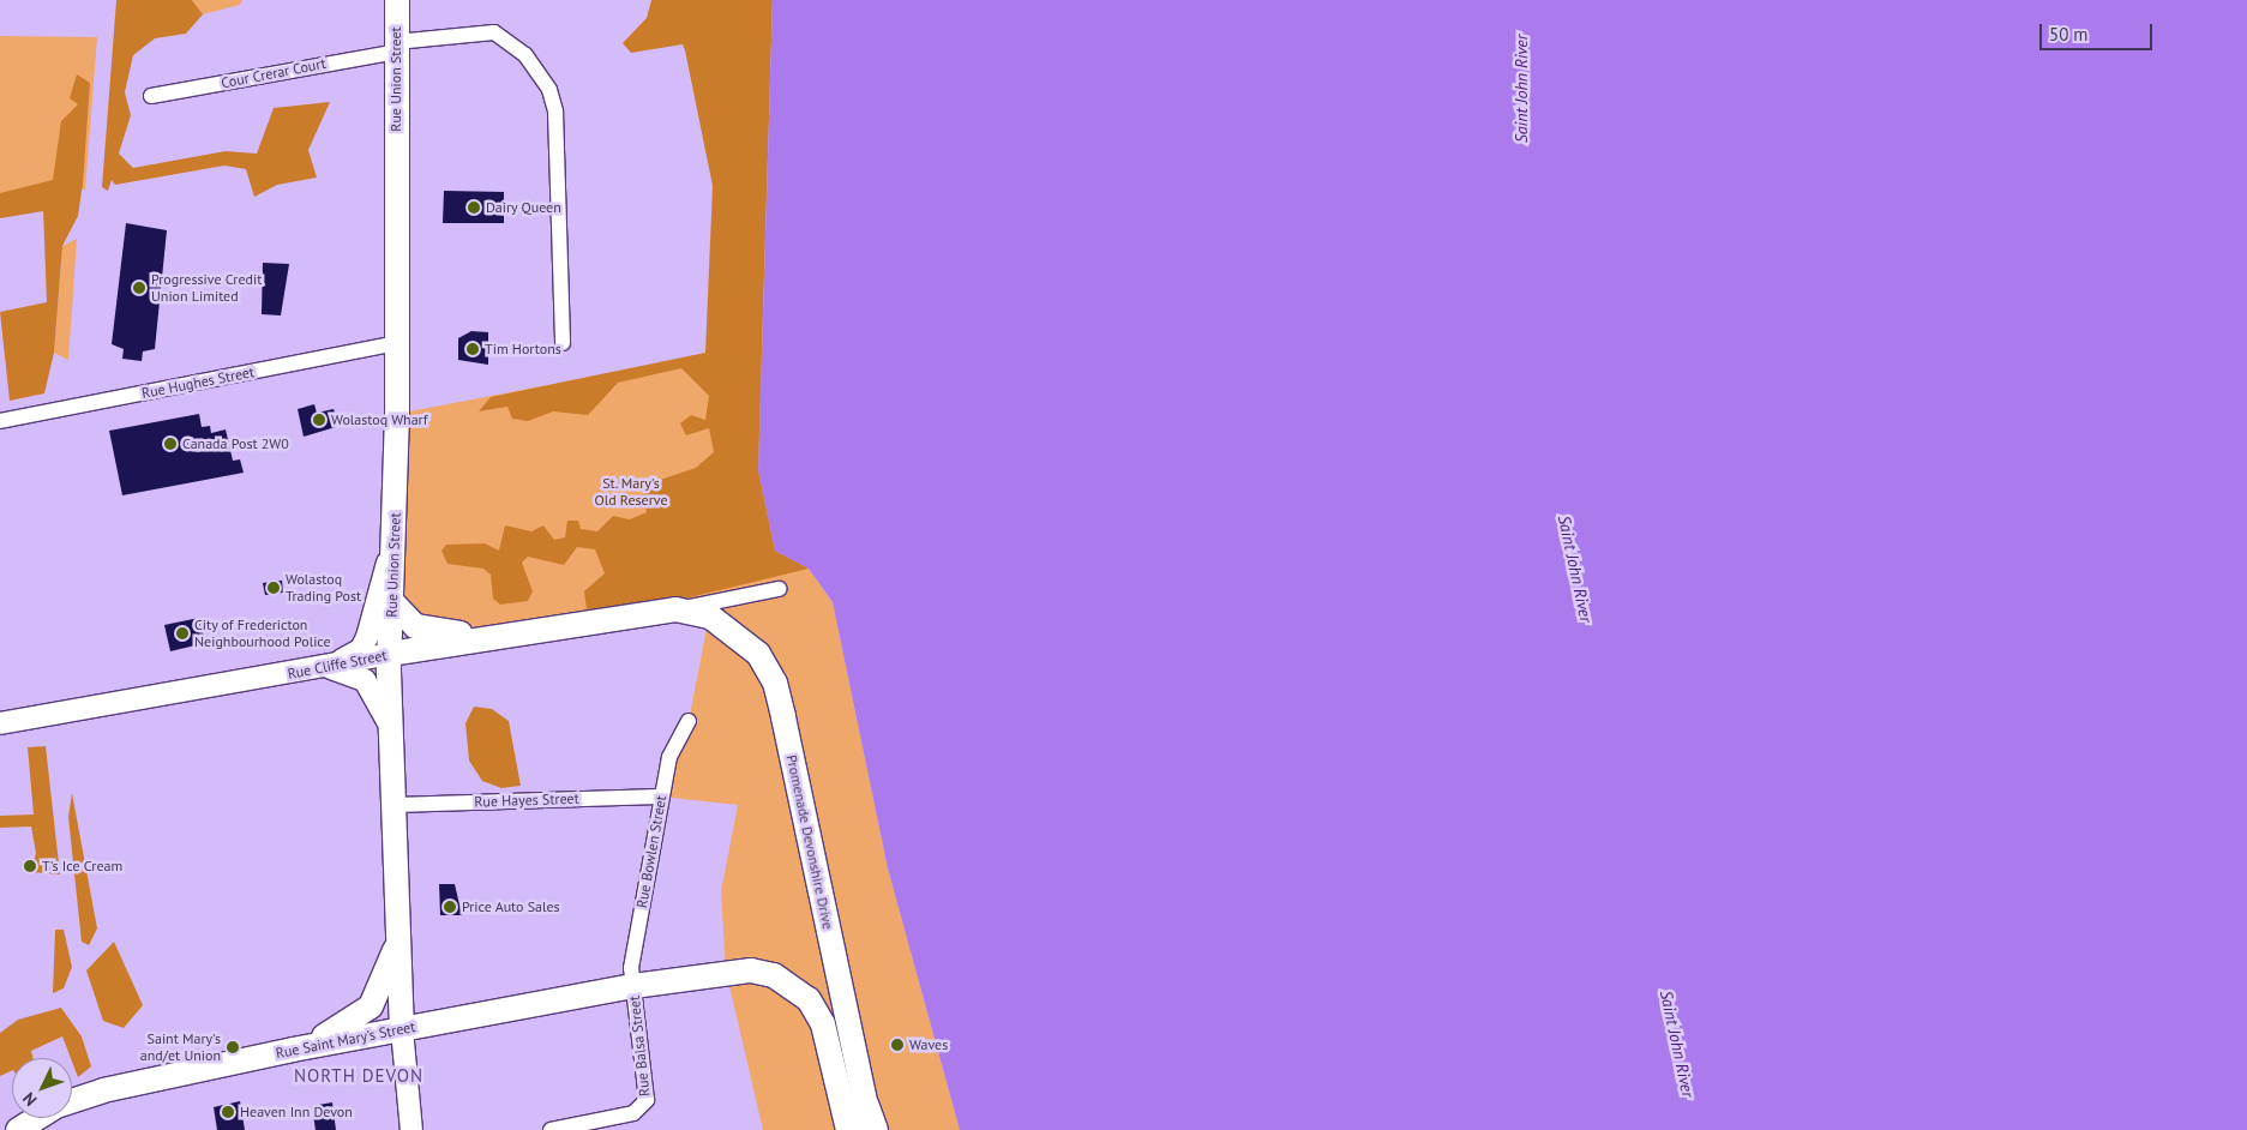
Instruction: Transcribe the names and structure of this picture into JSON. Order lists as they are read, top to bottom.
{
  "streets": {
    "main road": [
      "Rue Union Street",
      "Rue Cliffe Street",
      "Promenade Devonshire Drive",
      "Rue Saint Mary's Street"
    ],
    "street": [
      "Cour Crerar Court",
      "Rue Hughes Street",
      "Rue Hayes Street",
      "Rue Bowlen Street",
      "Rue Balsa Street"
    ]
  },
  "crossings": [
    ["Cour Crerar Court", "Rue Union Street"],
    ["Rue Union Street", "Rue Hughes Street"],
    ["Rue Union Street", "Rue Cliffe Street"],
    ["Rue Union Street", "Rue Hayes Street"],
    ["Rue Union Street", "Rue Saint Mary's Street"],
    ["Rue Cliffe Street", "Promenade Devonshire Drive"],
    ["Rue Hayes Street", "Rue Bowlen Street"],
    ["Rue Bowlen Street", "Rue Saint Mary's Street"],
    ["Rue Bowlen Street", "Rue Balsa Street"],
    ["Rue Saint Mary's Street", "Rue Balsa Street"]
  ],
  "districts": ["NORTH DEVON"],
  "water": ["Saint John River"],
  "parks": ["St. Mary's Old Reserve"],
  "places": [
    "Dairy Queen",
    "Progressive Credit Union Limited",
    "Tim Hortons",
    "Wolastoq Wharf",
    "Canada Post 2W0",
    "Wolastoq Trading Post",
    "City of Fredericton Neighbourhood Police",
    "T's Ice Cream",
    "Price Auto Sales",
    "Waves",
    "Saint Mary's and/et Union",
    "Heaven Inn Devon"
  ],
  "scale_bar": "50 m",
  "north": "bottom left"
}
